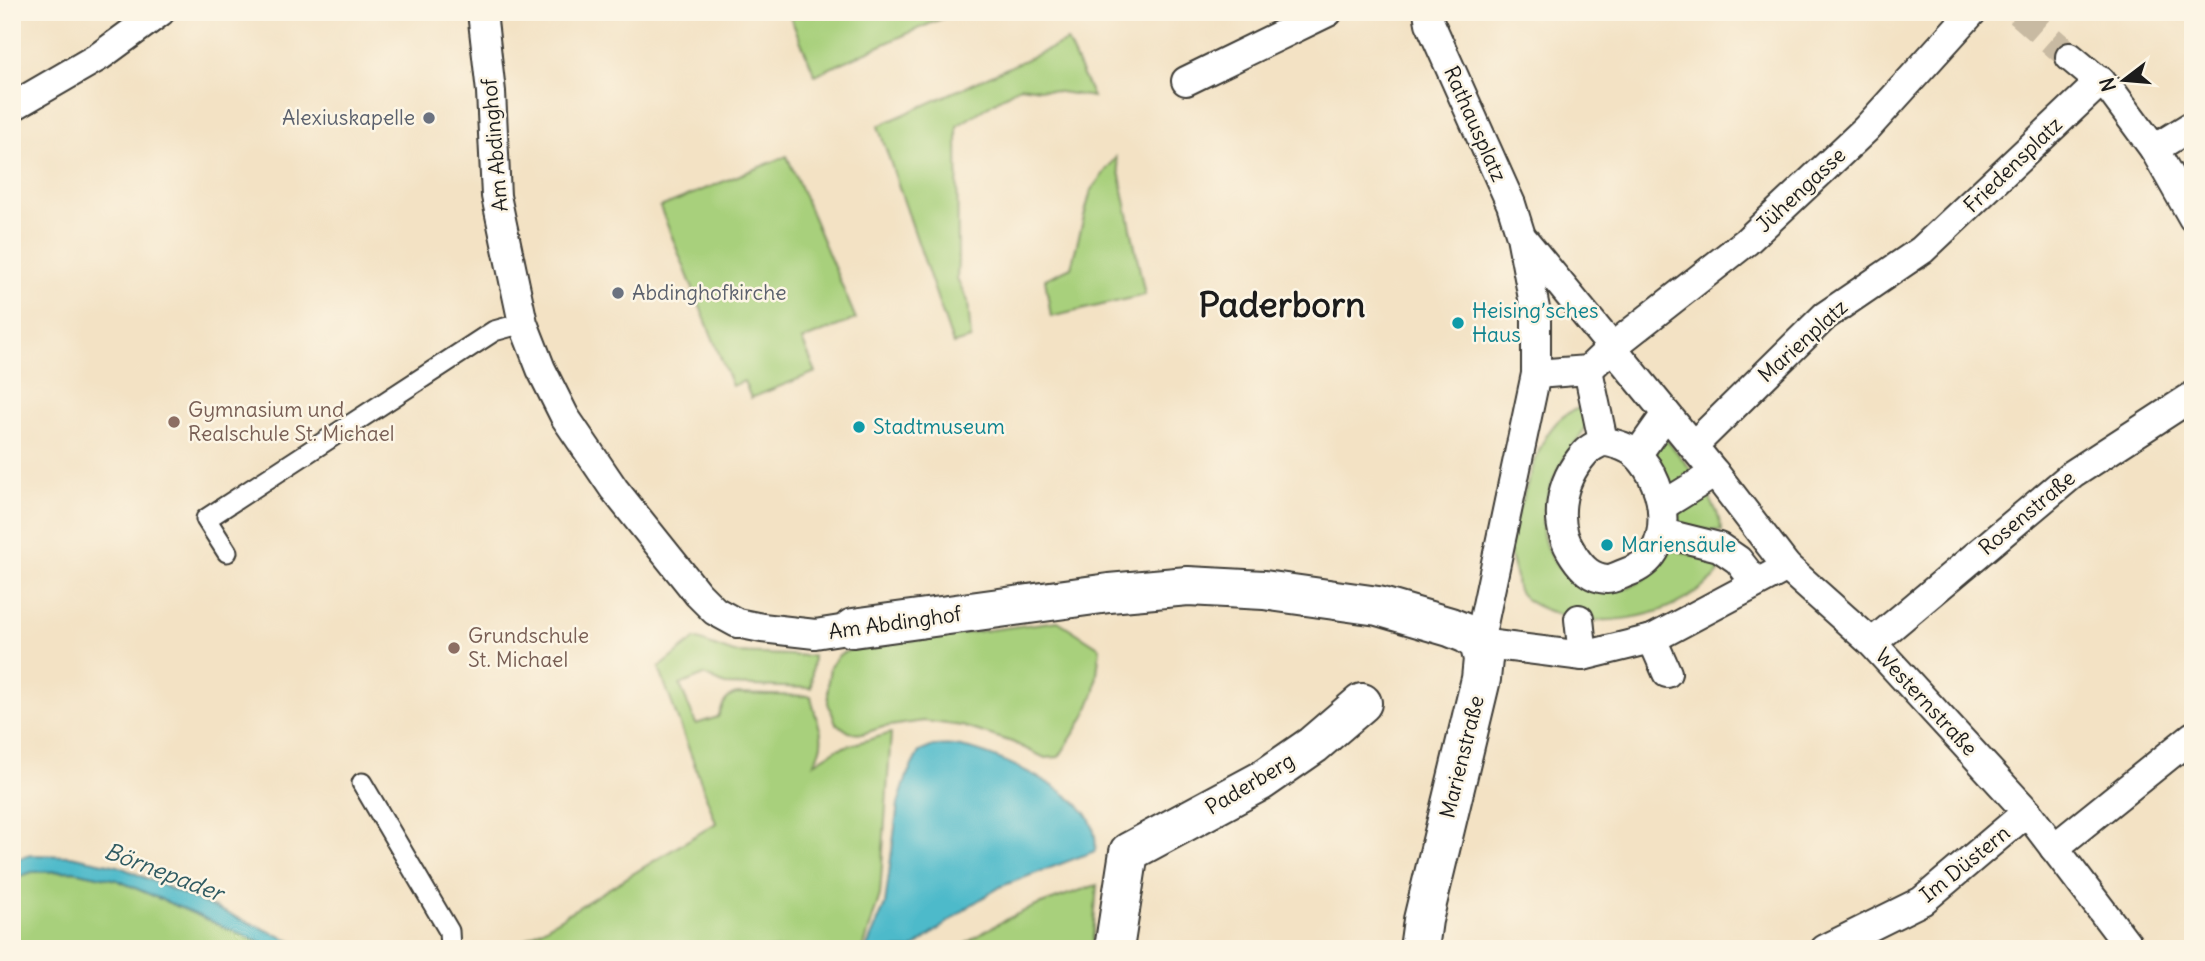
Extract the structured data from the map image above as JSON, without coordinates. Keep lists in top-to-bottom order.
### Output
{
  "streets": {
    "street": [
      "Rathausplatz",
      "Am Abdinghof",
      "Friedensplatz",
      "Jühengasse",
      "Marienplatz",
      "Rosenstraße",
      "Westernstraße",
      "Marienstraße",
      "Paderberg",
      "Im Düstern"
    ]
  },
  "crossings": [
    ["Am Abdinghof", "Marienstraße"],
    ["Friedensplatz", "Marienplatz"],
    ["Rosenstraße", "Westernstraße"],
    ["Westernstraße", "Im Düstern"]
  ],
  "districts": ["Paderborn"],
  "water": ["Börnepader"],
  "places": [
    "Alexiuskapelle",
    "Abdinghofkirche",
    "Heising’sches Haus",
    "Gymnasium und Realschule St. Michael",
    "Stadtmuseum",
    "Mariensäule",
    "Grundschule St. Michael"
  ],
  "north": "left"
}
